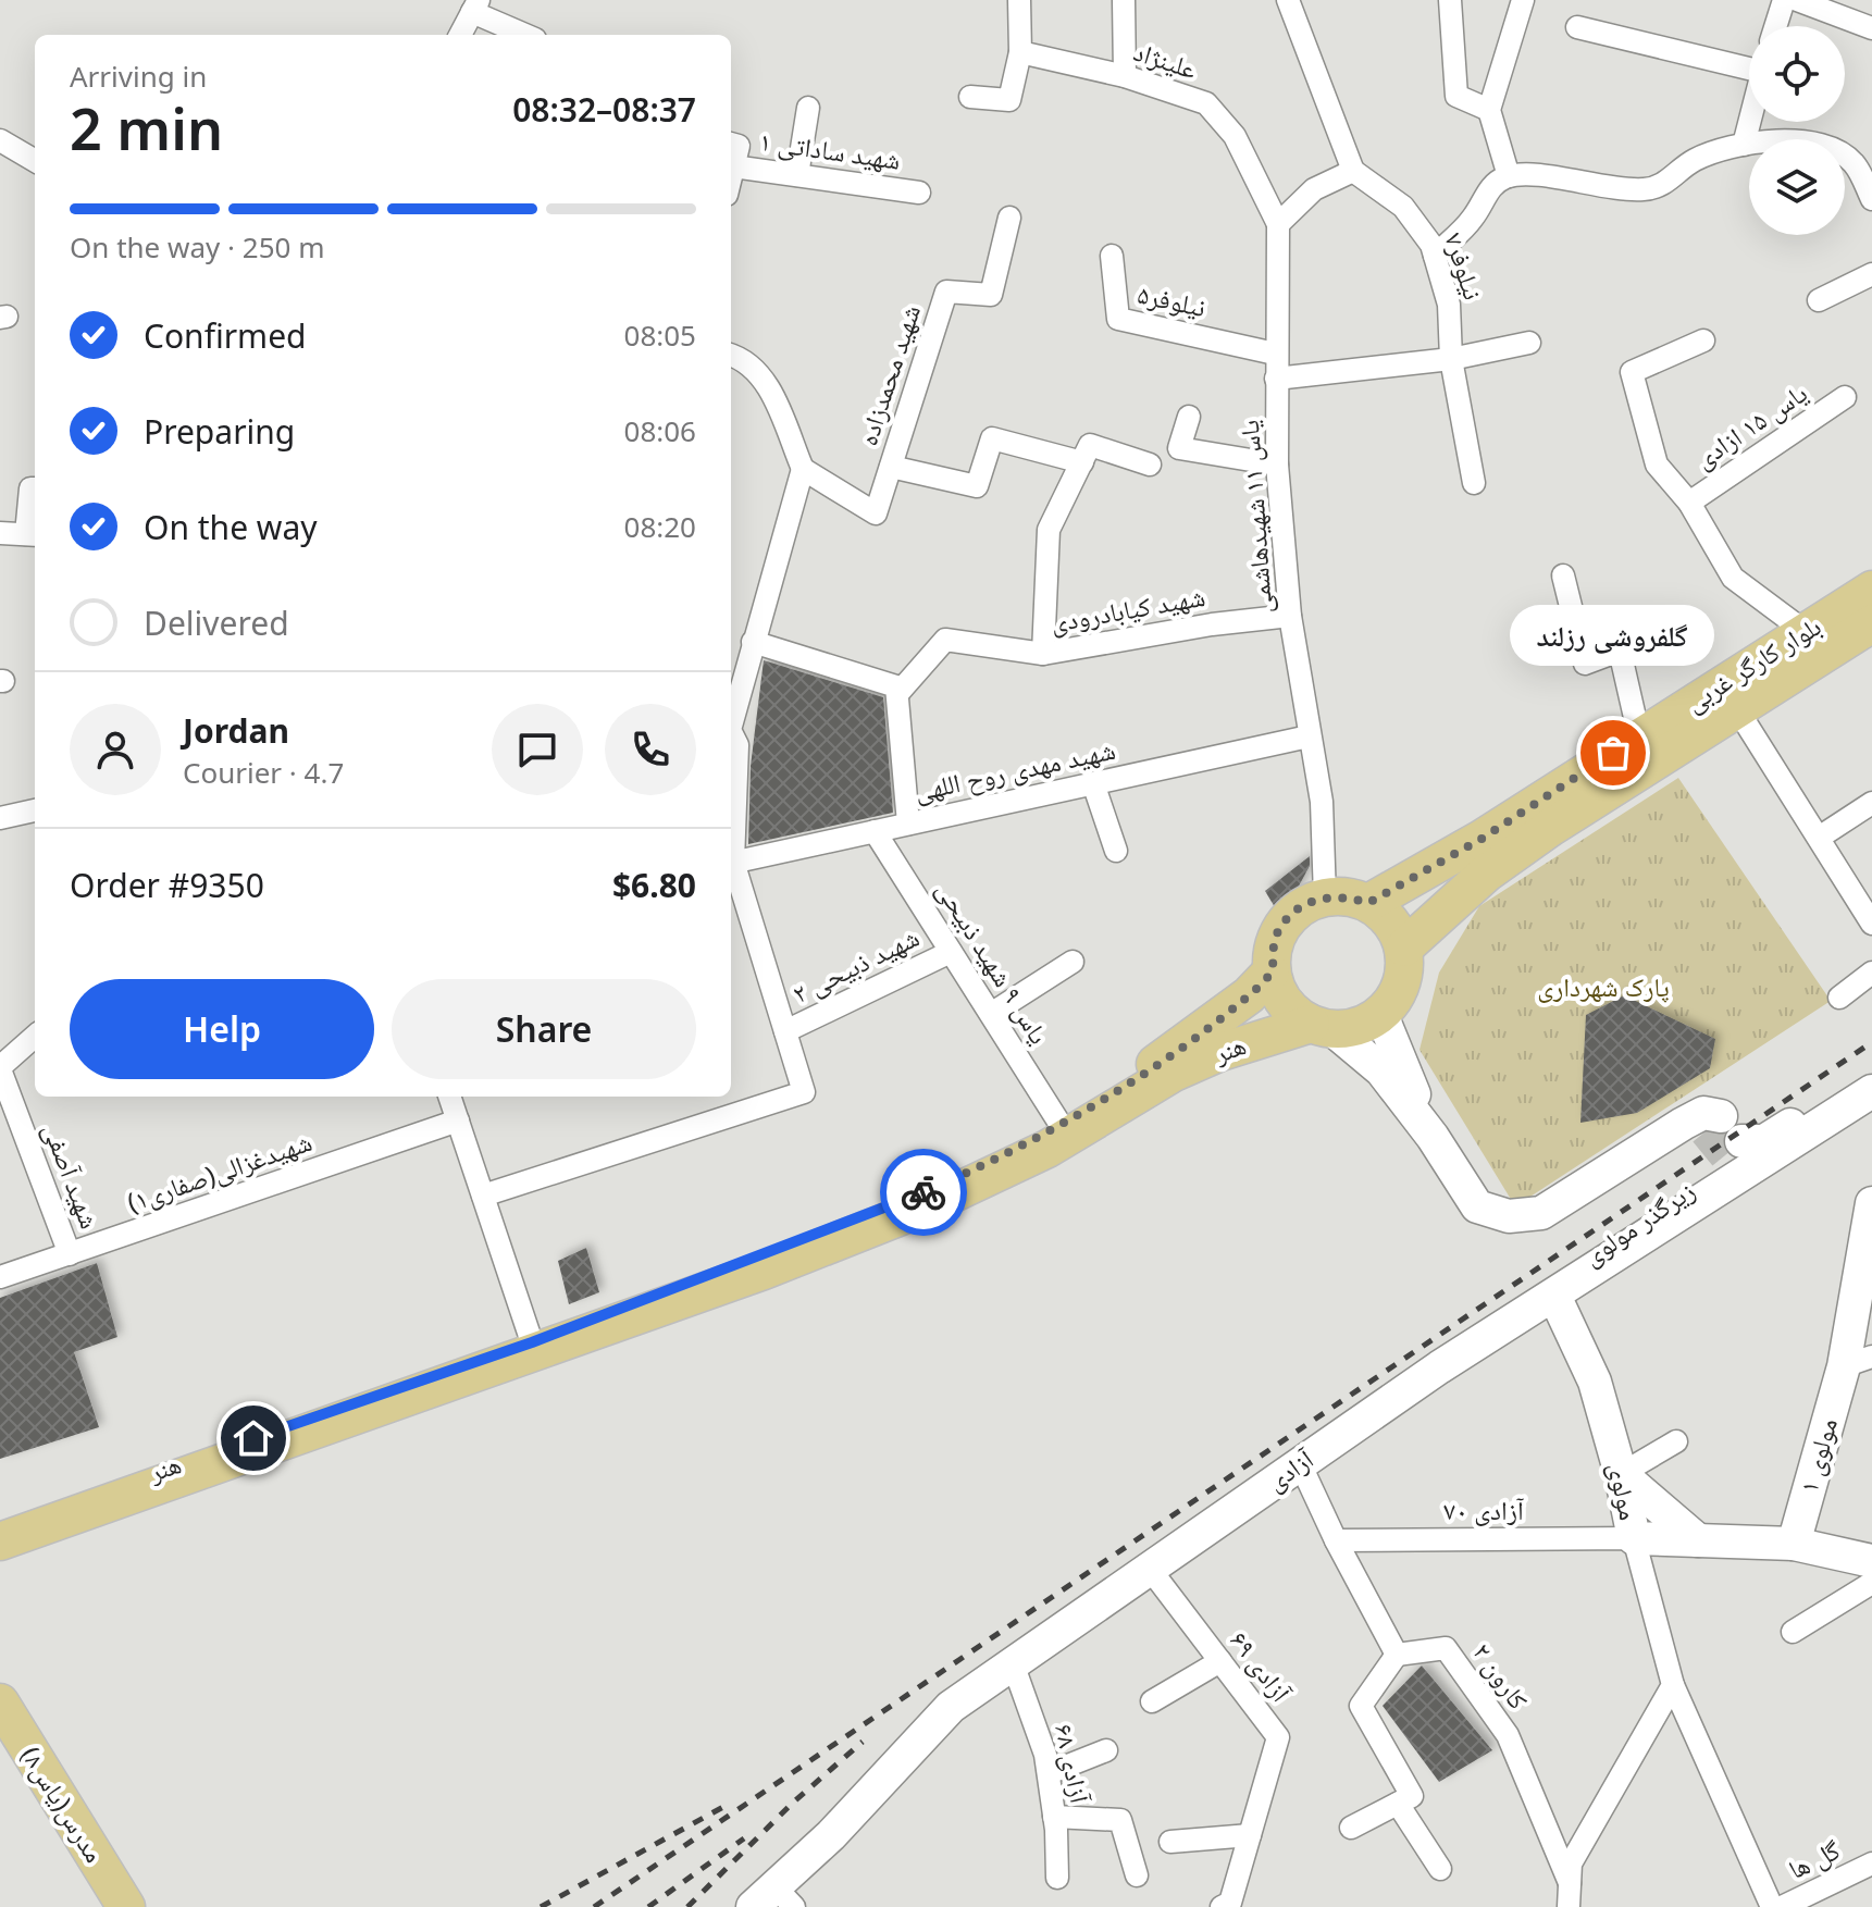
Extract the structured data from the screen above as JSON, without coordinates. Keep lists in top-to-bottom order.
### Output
{
  "streets": {
    "main road": ["بلوار کارگر غربی", "هنر", "مدرس(یاس۸)"],
    "street": [
      "علینژاد",
      "شهید ساداتی ۱",
      "نیلوفر۷",
      "نیلوفر۵",
      "شهید محمدزاده",
      "یاس ۱۵ ازادی",
      "یاس ۱۱ شهیدهاشمی",
      "شهید کیابادرودی",
      "شهید مهدی روح اللهی",
      "یاس ۹ شهید ذبیحی",
      "شهید ذبیحی ۲",
      "شهیدغزالی(صفاری۱)",
      "شهید آصفی",
      "زیرگذر مولوی",
      "مولوی ۱",
      "آزادی",
      "مولوی",
      "آزادی ۷۰",
      "آزادی ۶۹",
      "کارون ۲",
      "آزادی ۶۸",
      "گل ها"
    ]
  },
  "crossings": [
    ["علینژاد", "یاس ۱۱ شهیدهاشمی"],
    ["نیلوفر۵", "یاس ۱۱ شهیدهاشمی"],
    ["یاس ۱۱ شهیدهاشمی", "شهید کیابادرودی"],
    ["یاس ۱۱ شهیدهاشمی", "بلوار کارگر غربی"],
    ["یاس ۱۱ شهیدهاشمی", "شهید مهدی روح اللهی"],
    ["یاس ۱۱ شهیدهاشمی", "هنر"],
    ["بلوار کارگر غربی", "هنر"],
    ["شهید مهدی روح اللهی", "یاس ۹ شهید ذبیحی"],
    ["یاس ۹ شهید ذبیحی", "شهید ذبیحی ۲"],
    ["یاس ۹ شهید ذبیحی", "هنر"],
    ["شهیدغزالی(صفاری۱)", "شهید آصفی"],
    ["زیرگذر مولوی", "آزادی"],
    ["زیرگذر مولوی", "مولوی"],
    ["مولوی ۱", "مولوی"],
    ["آزادی", "مولوی"],
    ["آزادی", "آزادی ۶۹"],
    ["آزادی", "آزادی ۶۸"],
    ["مولوی", "آزادی ۷۰"]
  ],
  "parks": ["پارک شهرداری"],
  "places": ["گلفروشی رزلند"],
  "page": {
    "heading": ["2 min", "Arriving in", "08:32–08:37"],
    "panel": [
      "Jordan",
      "Courier · 4.7",
      "Order #9350",
      "$6.80"
    ],
    "bar": "On the way · 250 m",
    "list": [
      ["Confirmed", "08:05"],
      ["Preparing", "08:06"],
      ["On the way", "08:20"],
      "Delivered"
    ],
    "bubble": "گلفروشی رزلند",
    "buttons": ["Help", "Share"]
  }
}
